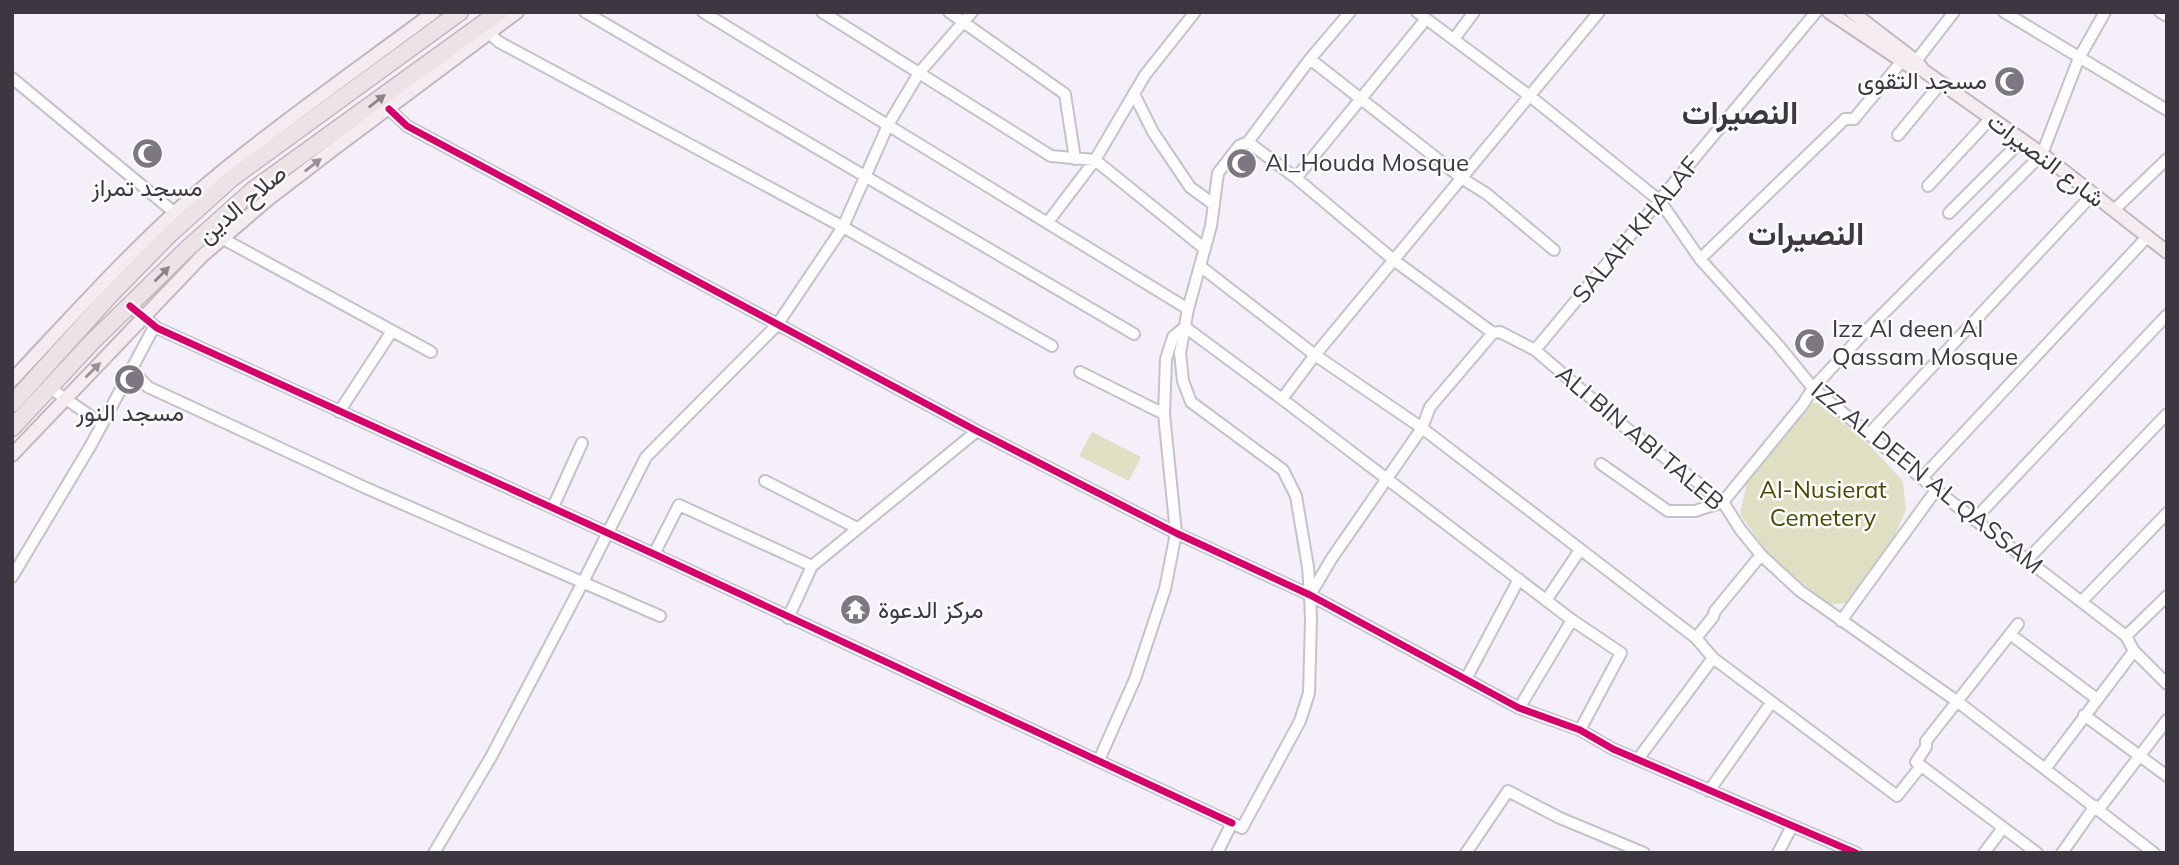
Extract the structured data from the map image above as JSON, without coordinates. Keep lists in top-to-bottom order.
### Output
{
  "streets": {
    "highway": ["صلاح الدين"],
    "main road": ["شارع النصيرات"],
    "street": ["SALAH KHALAF", "ALI BIN ABI TALEB", "IZZ AL DEEN AL QASSAM"]
  },
  "crossings": [
    ["SALAH KHALAF", "ALI BIN ABI TALEB"],
    ["SALAH KHALAF", "IZZ AL DEEN AL QASSAM"]
  ],
  "districts": ["النصيرات", "النصيرات"],
  "parks": ["Al-Nusierat Cemetery"],
  "places": {
    "mosque": [
      "مسجد التقوى",
      "مسجد تمراز",
      "Al_Houda Mosque",
      "Izz Al deen Al Qassam Mosque",
      "مسجد النور"
    ],
    "temple": ["مركز الدعوة"]
  }
}
